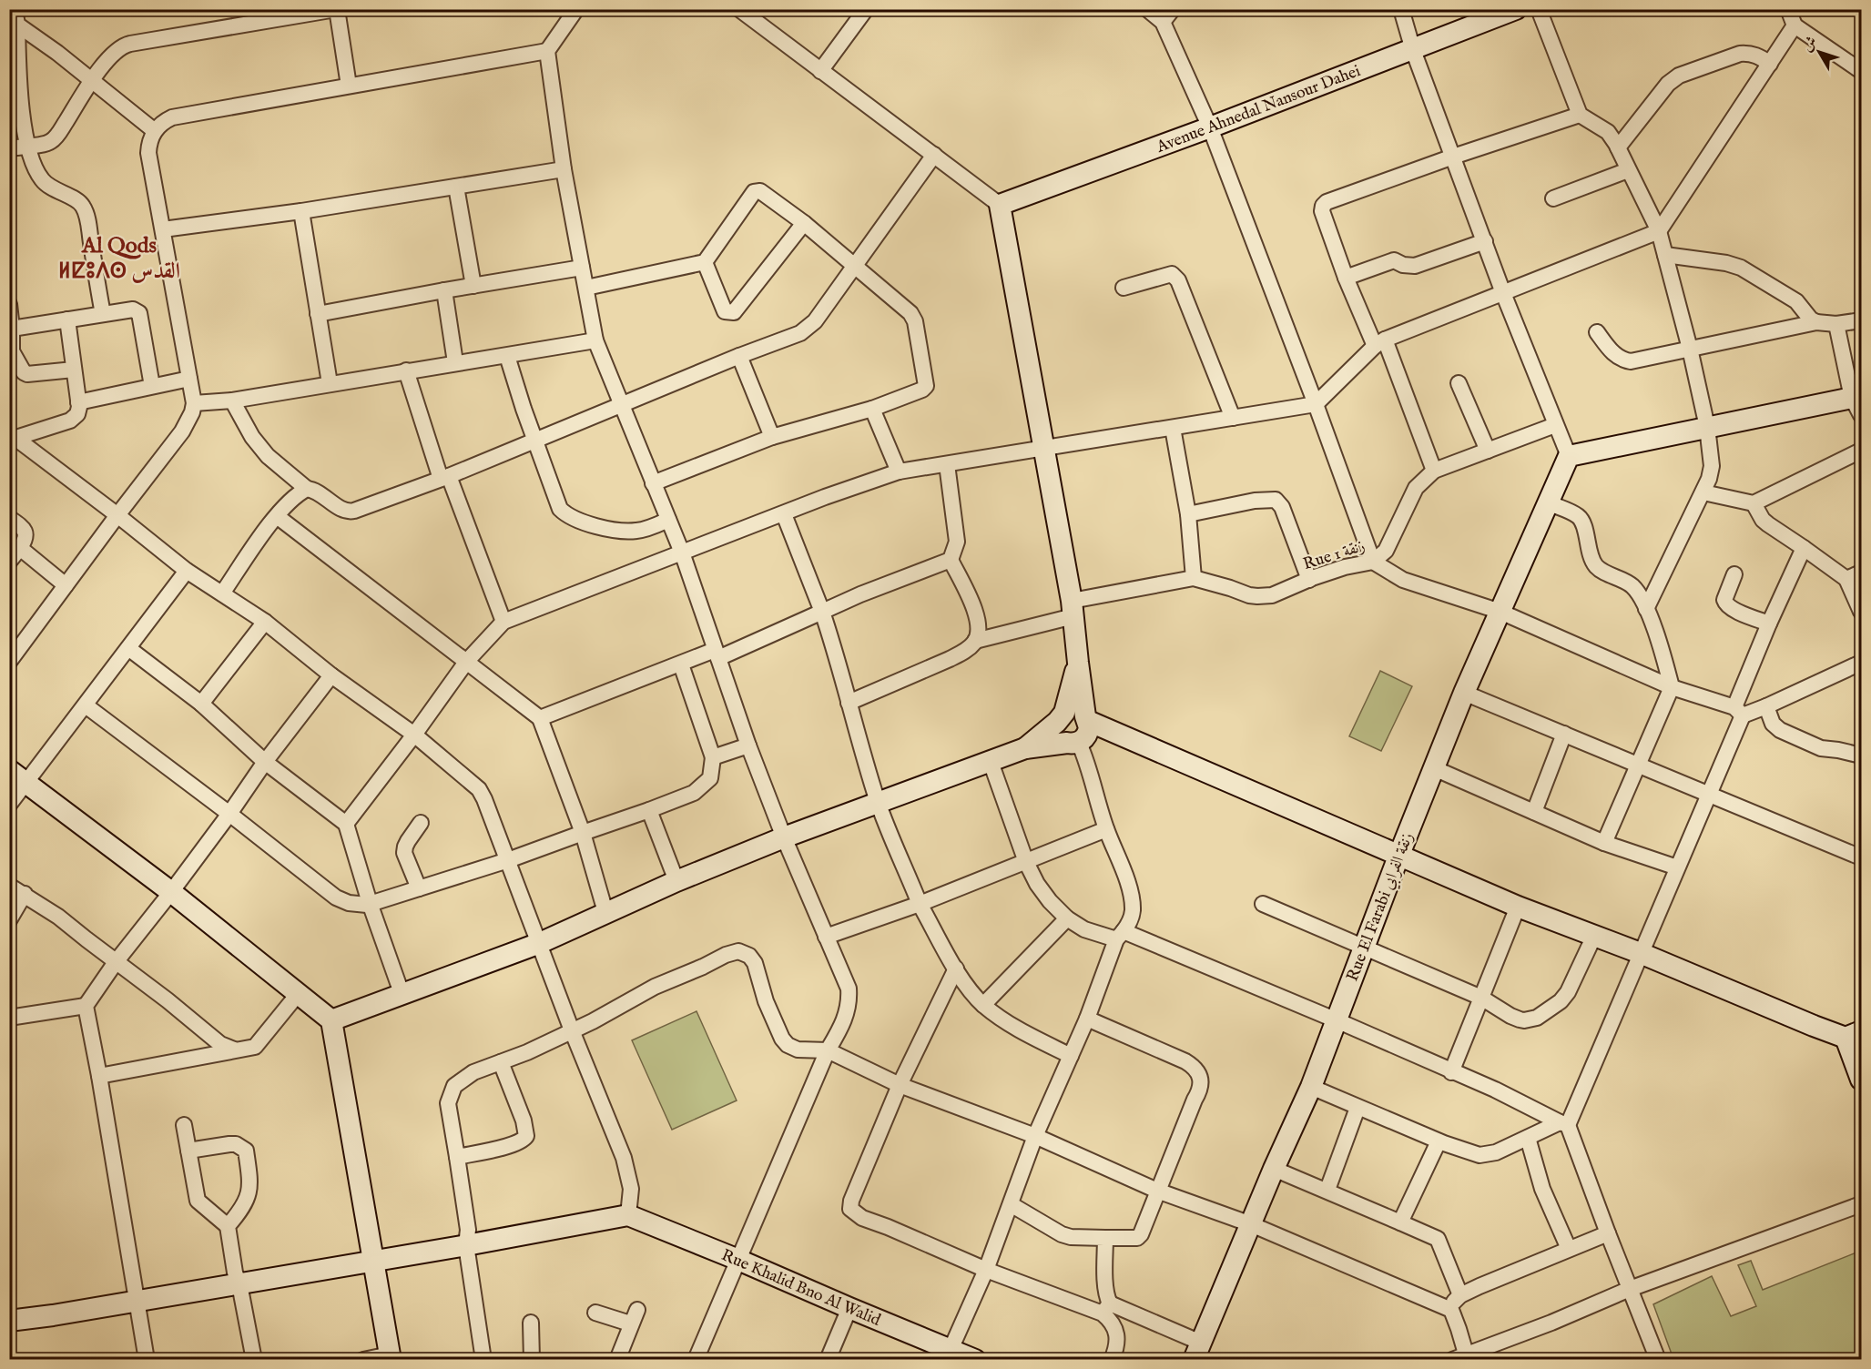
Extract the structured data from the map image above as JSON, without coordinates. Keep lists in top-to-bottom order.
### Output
{
  "streets": {
    "street": [
      "Avenue Ahnedal Nansour Dahei",
      "Rue 1 زنقة",
      "Rue El Farabi زنقة الفرابي",
      "Rue Khalid Bno Al Walid"
    ]
  },
  "districts": ["Al Qods ⵍⵇⵓⴷⵙ القدس"],
  "north": "top left"
}
